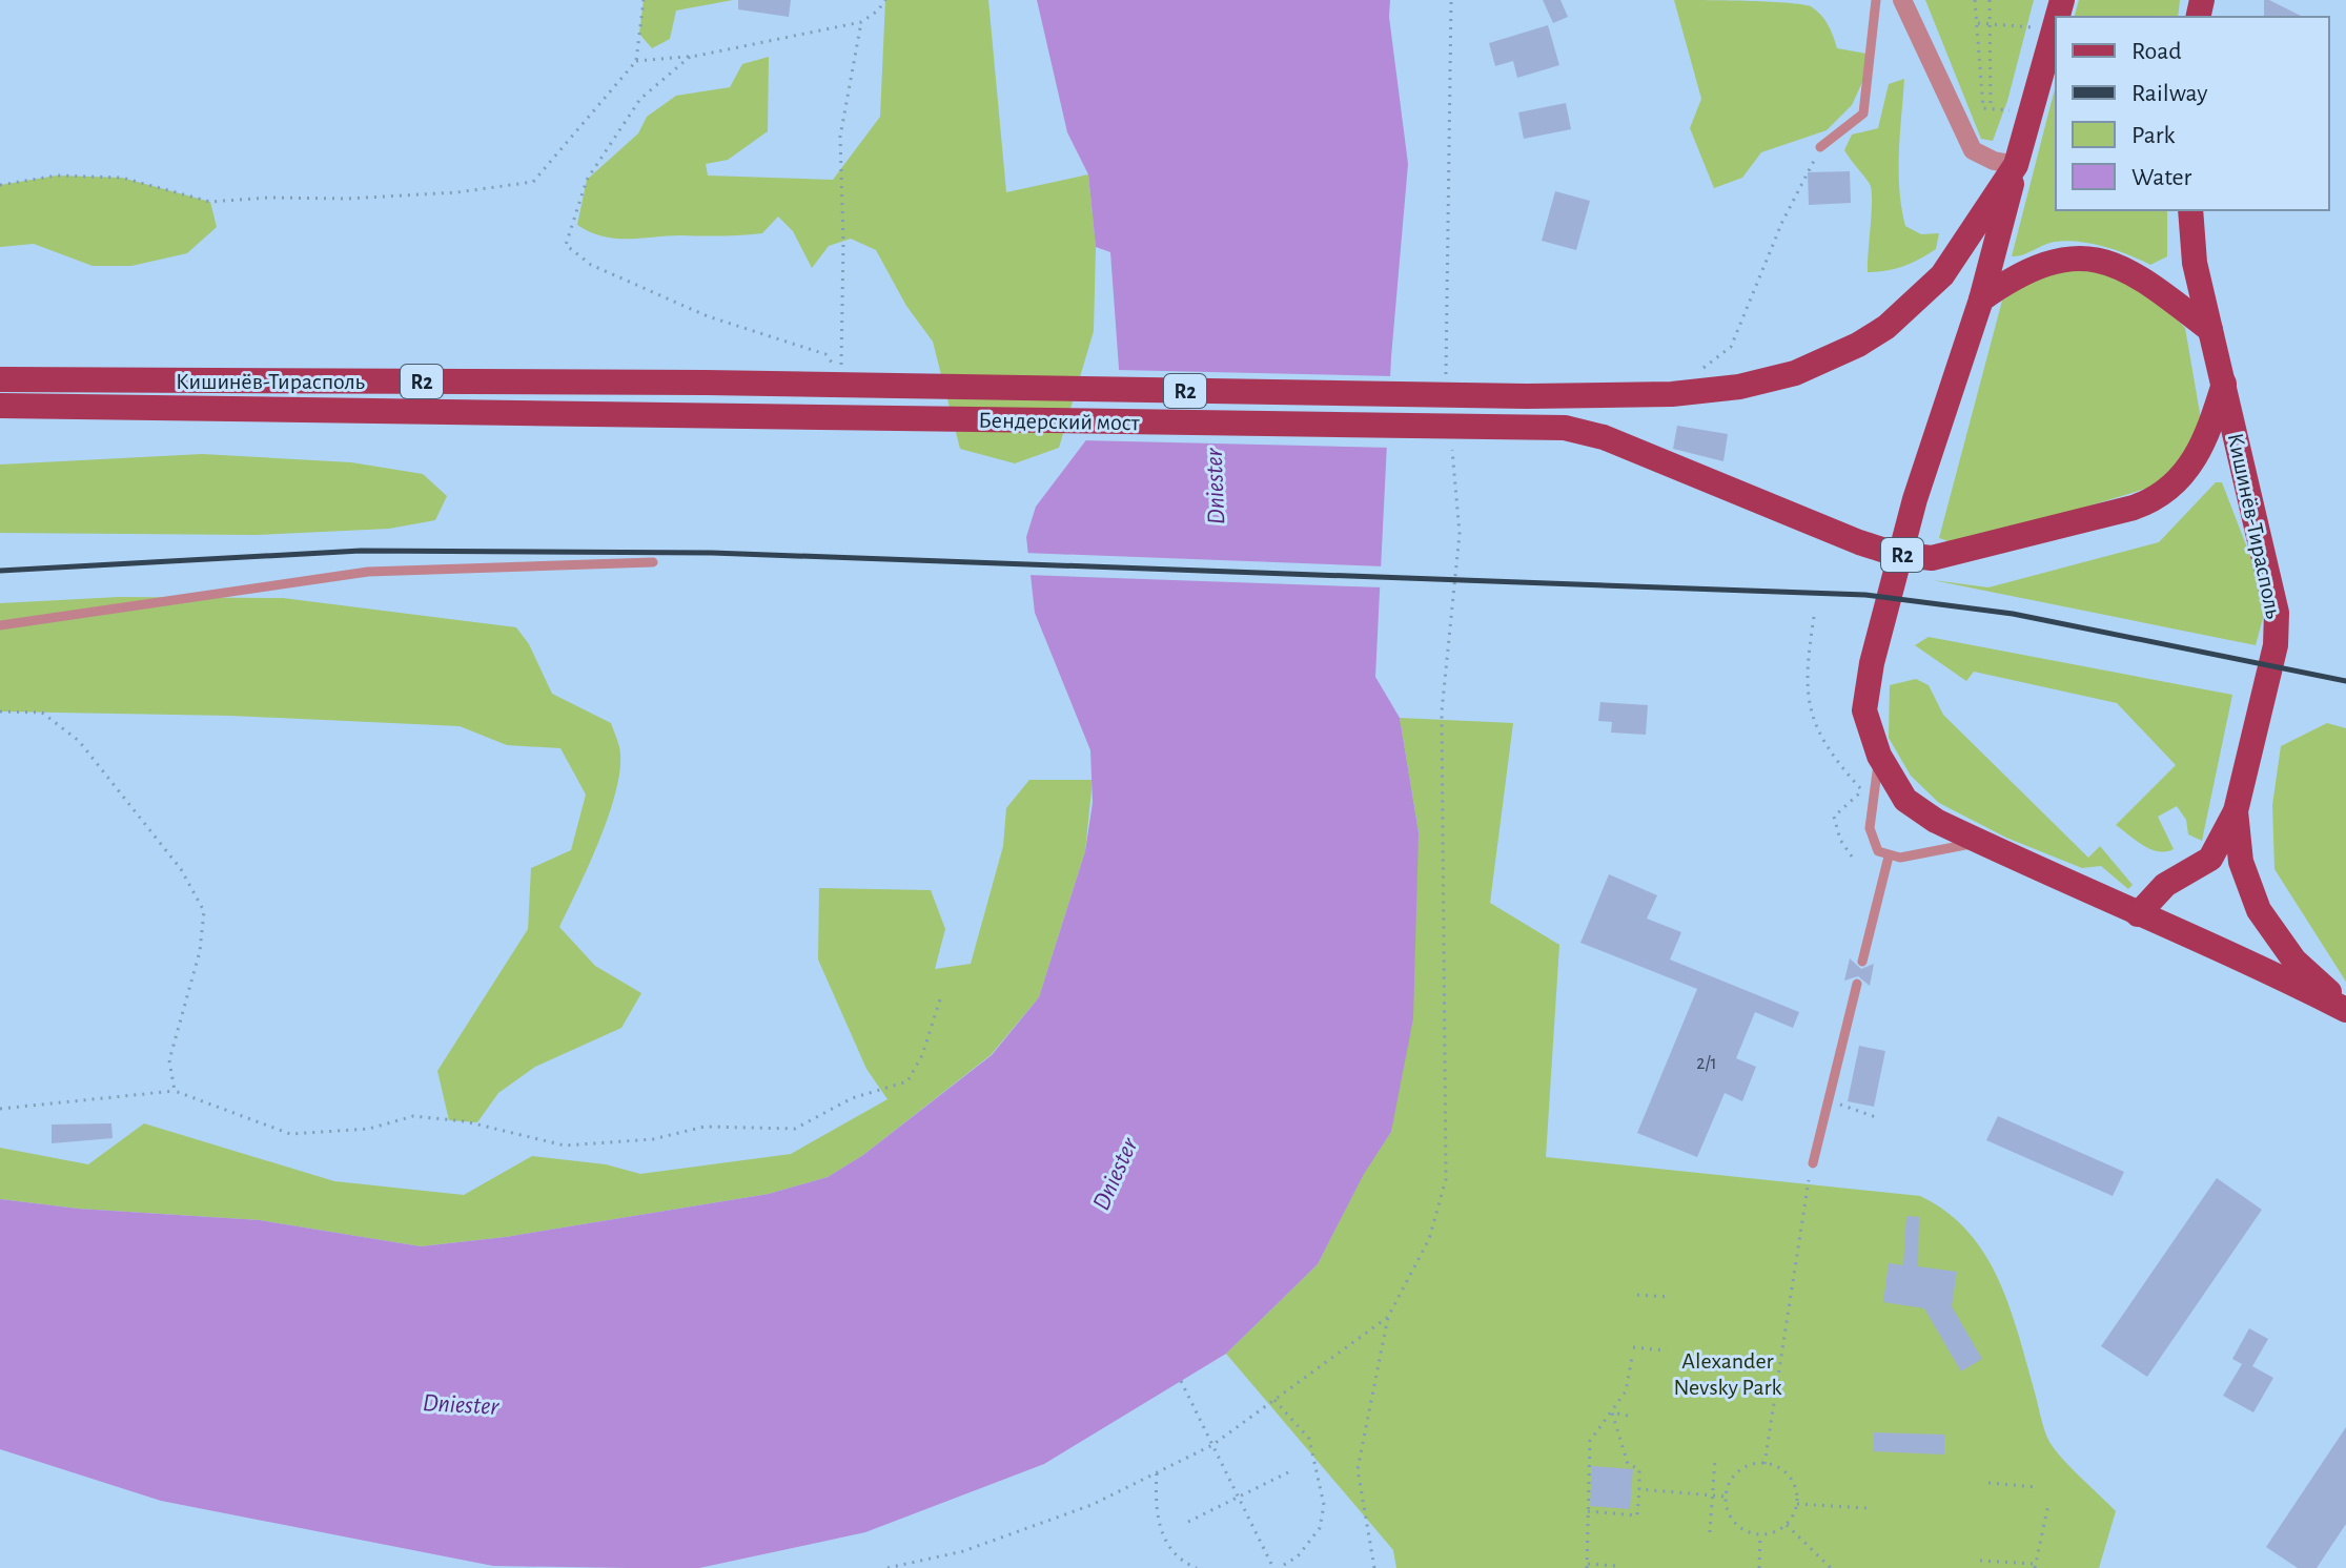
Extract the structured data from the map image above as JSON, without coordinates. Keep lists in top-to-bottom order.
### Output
{
  "streets": {
    "main road": ["Кишинёв-Тирасполь", "R2", "Бендерский мост"]
  },
  "crossings": [
    ["Кишинёв-Тирасполь", "R2"],
    ["Кишинёв-Тирасполь", "Бендерский мост"],
    ["R2", "Бендерский мост"]
  ],
  "water": ["Dniester"],
  "parks": ["Alexander Nevsky Park"],
  "house_numbers": ["2/1"],
  "legend": [
    "Road",
    "Railway",
    "Park",
    "Water"
  ]
}
